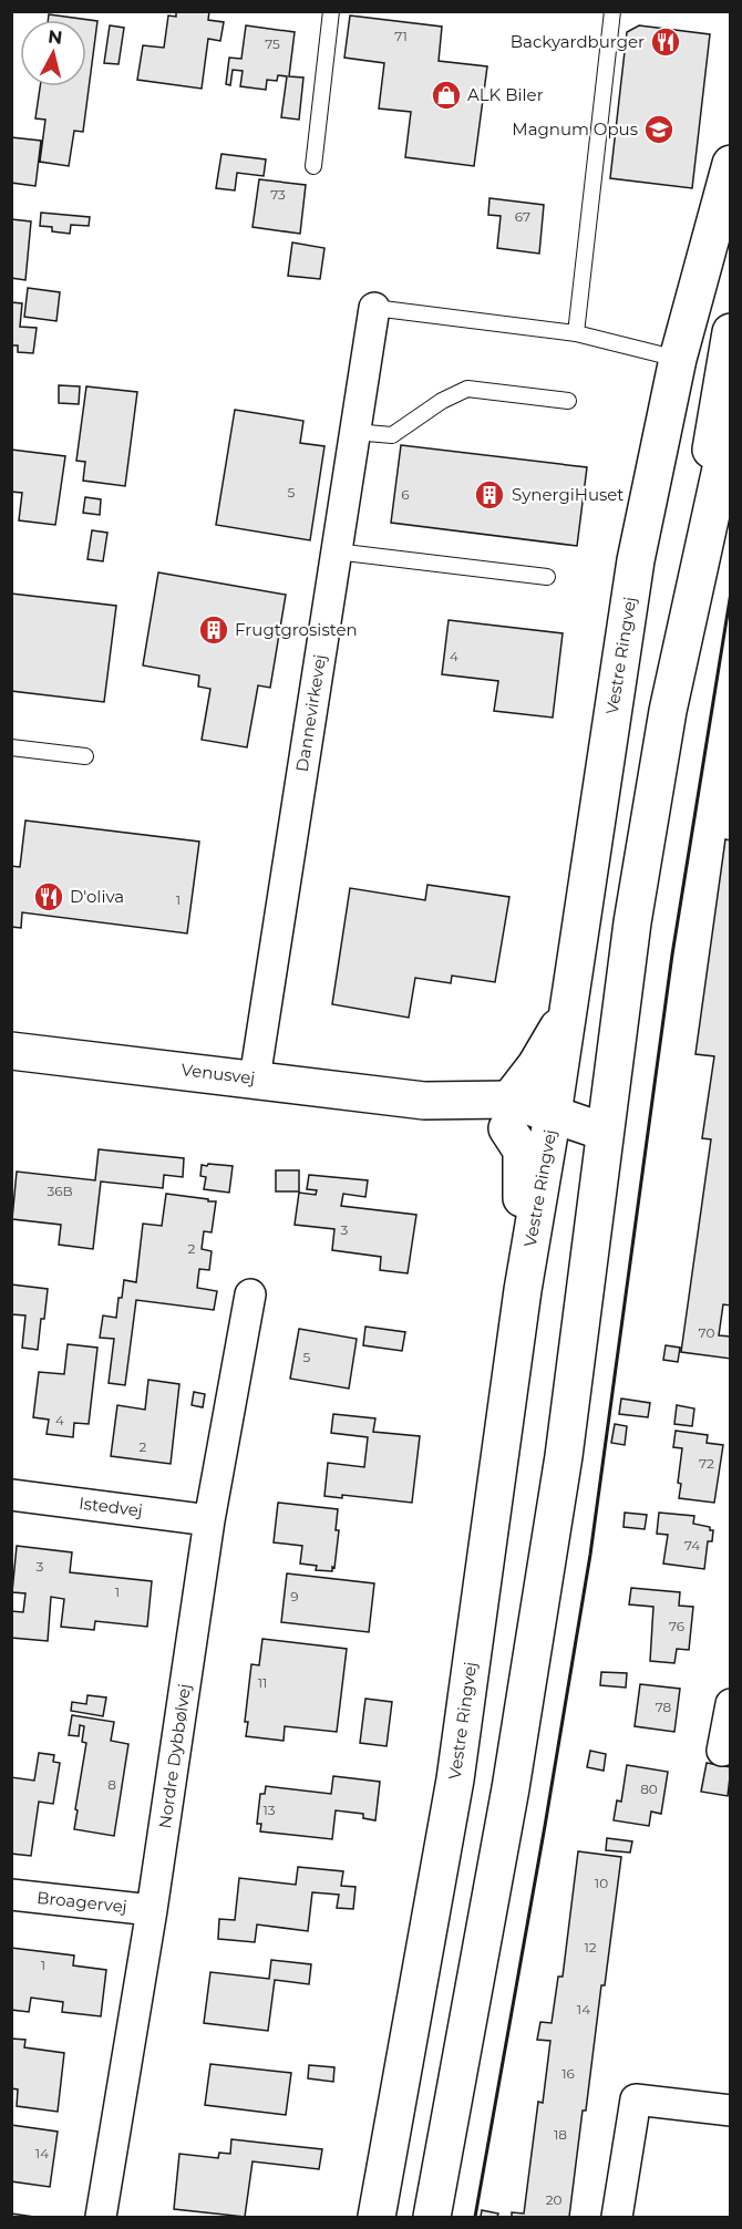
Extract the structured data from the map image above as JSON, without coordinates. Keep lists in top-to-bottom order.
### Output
{
  "streets": {
    "main road": ["Vestre Ringvej", "Venusvej"],
    "street": [
      "Dannevirkevej",
      "Istedvej",
      "Nordre Dybbølvej",
      "Broagervej"
    ]
  },
  "crossings": [
    ["Vestre Ringvej", "Venusvej"],
    ["Dannevirkevej", "Venusvej"],
    ["Istedvej", "Nordre Dybbølvej"],
    ["Nordre Dybbølvej", "Broagervej"]
  ],
  "places": {
    "restaurant": ["Backyardburger", "D'oliva"],
    "shop": ["ALK Biler"],
    "school or university": ["Magnum Opus"],
    "building": ["SynergiHuset", "Frugtgrosisten"]
  },
  "house_numbers": [
    "71",
    "75",
    "73",
    "67",
    "5",
    "6",
    "4",
    "1",
    "36B",
    "3",
    "2",
    "70",
    "5",
    "4",
    "2",
    "72",
    "74",
    "3",
    "1",
    "9",
    "76",
    "11",
    "78",
    "8",
    "80",
    "13",
    "10",
    "12",
    "1",
    "14",
    "16",
    "18",
    "14",
    "20"
  ],
  "north": "top"
}
